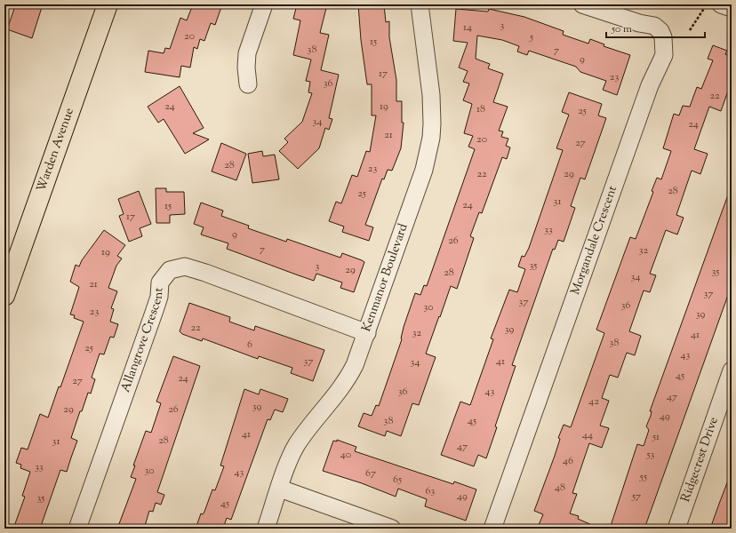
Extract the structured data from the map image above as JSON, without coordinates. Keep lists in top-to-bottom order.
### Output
{
  "streets": {
    "main road": ["Warden Avenue"],
    "street": [
      "Morgandale Crescent",
      "Kenmanor Boulevard",
      "Allangrove Crescent",
      "Ridgecrest Drive"
    ]
  },
  "crossings": [
    ["Kenmanor Boulevard", "Allangrove Crescent"]
  ],
  "house_numbers": [
    "3",
    "14",
    "20",
    "5",
    "15",
    "38",
    "7",
    "9",
    "17",
    "23",
    "36",
    "22",
    "24",
    "19",
    "18",
    "25",
    "34",
    "24",
    "21",
    "20",
    "27",
    "28",
    "23",
    "22",
    "29",
    "28",
    "25",
    "31",
    "24",
    "15",
    "17",
    "33",
    "9",
    "26",
    "7",
    "32",
    "19",
    "35",
    "3",
    "29",
    "35",
    "28",
    "34",
    "21",
    "37",
    "37",
    "36",
    "30",
    "23",
    "39",
    "22",
    "39",
    "32",
    "41",
    "38",
    "6",
    "25",
    "43",
    "37",
    "41",
    "34",
    "45",
    "24",
    "27",
    "36",
    "43",
    "47",
    "42",
    "39",
    "29",
    "26",
    "49",
    "38",
    "45",
    "41",
    "44",
    "51",
    "28",
    "31",
    "47",
    "40",
    "53",
    "46",
    "33",
    "30",
    "43",
    "67",
    "55",
    "65",
    "48",
    "63",
    "49",
    "57",
    "35",
    "45"
  ],
  "scale_bar": "50 m"
}
